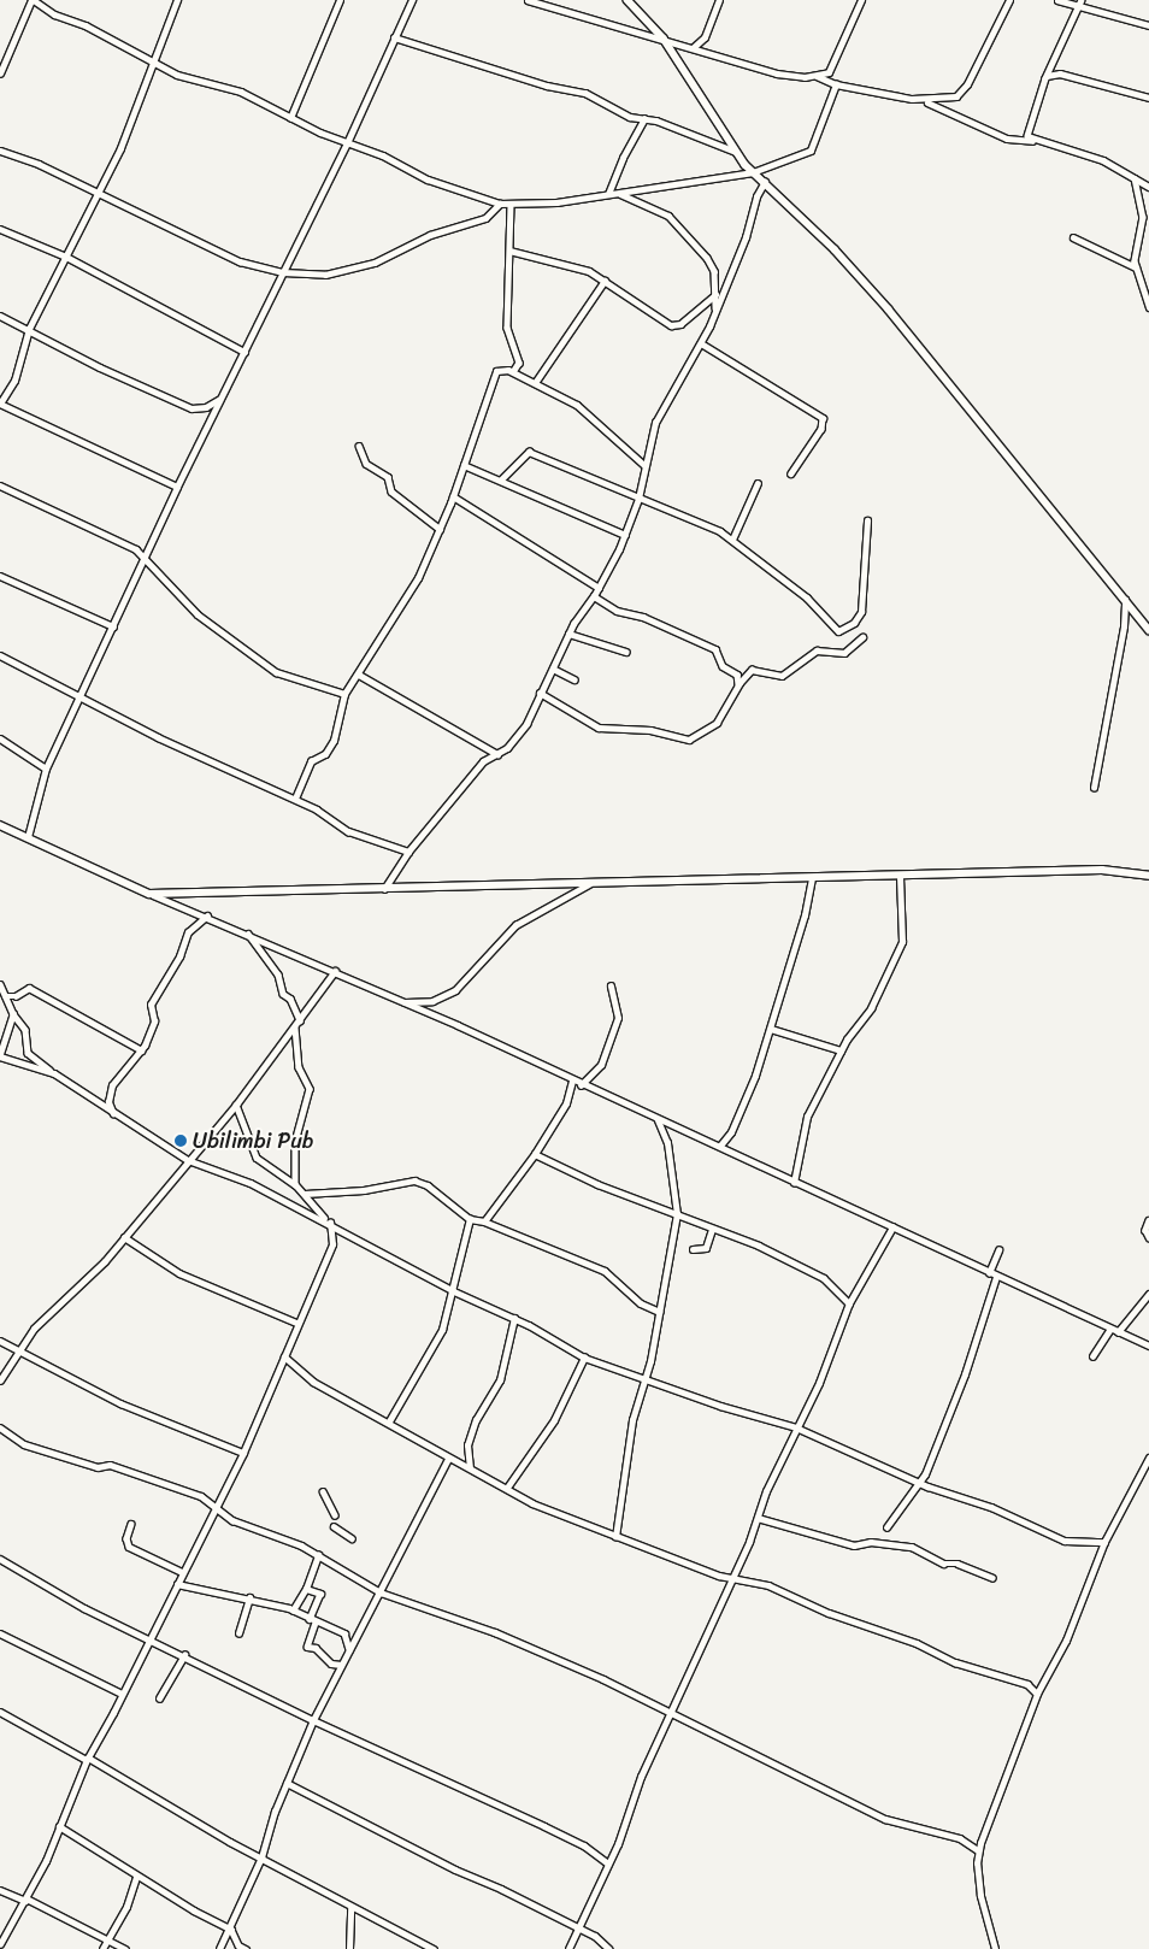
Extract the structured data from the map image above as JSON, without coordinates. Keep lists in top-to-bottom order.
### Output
{
  "places": ["Ubilimbi Pub"]
}
